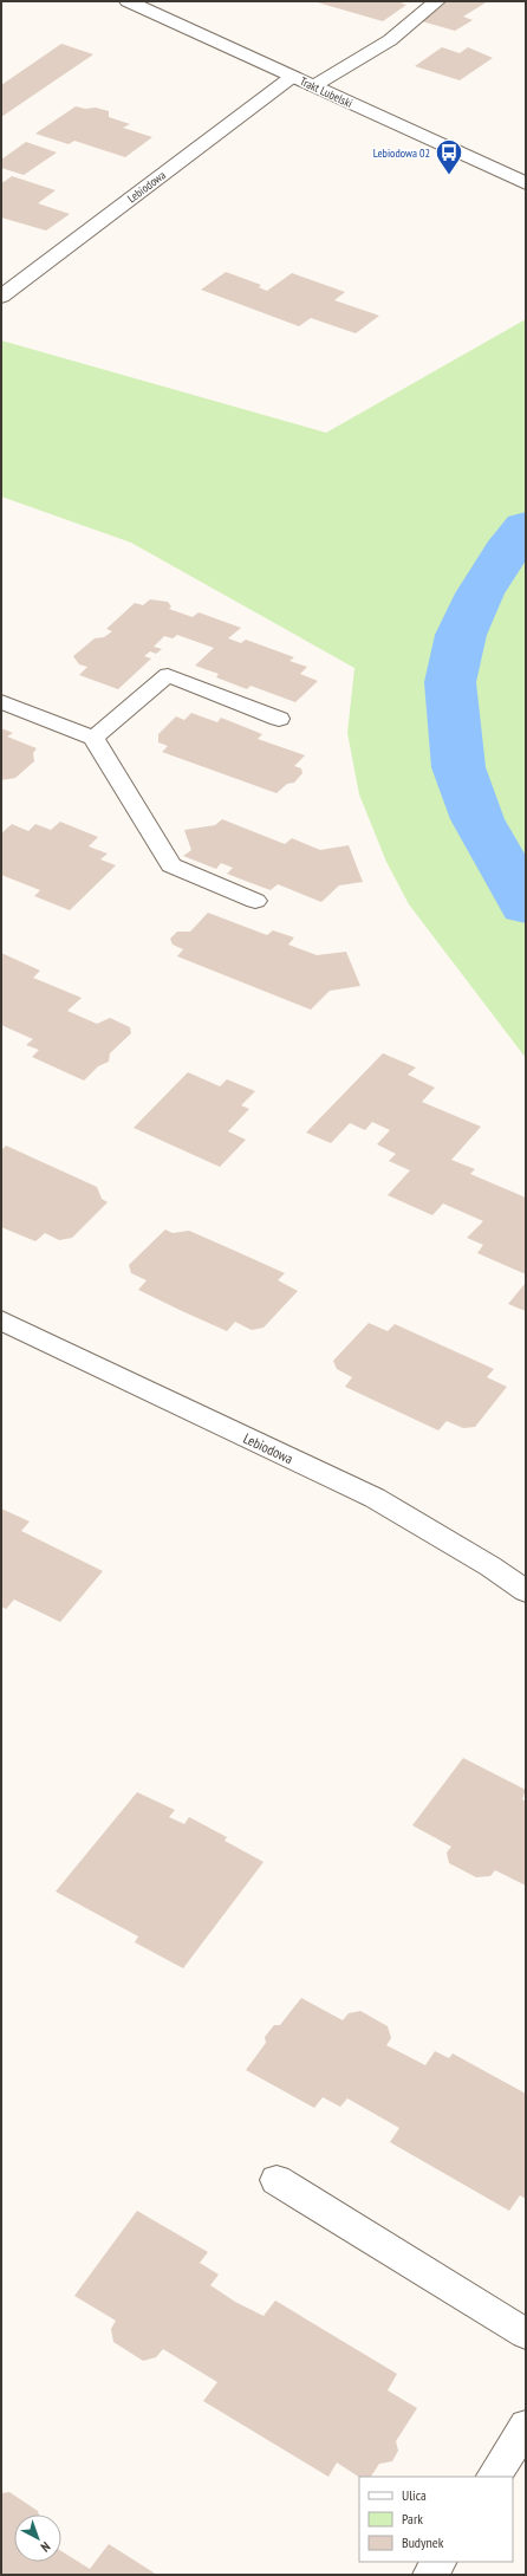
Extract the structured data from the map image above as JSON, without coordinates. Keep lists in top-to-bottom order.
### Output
{
  "streets": {
    "street": ["Trakt Lubelski", "Lebiodowa"]
  },
  "crossings": [
    ["Trakt Lubelski", "Lebiodowa"]
  ],
  "places": {
    "bus stop": ["Lebiodowa 02"]
  },
  "legend": ["Ulica", "Park", "Budynek"],
  "north": "bottom right"
}
